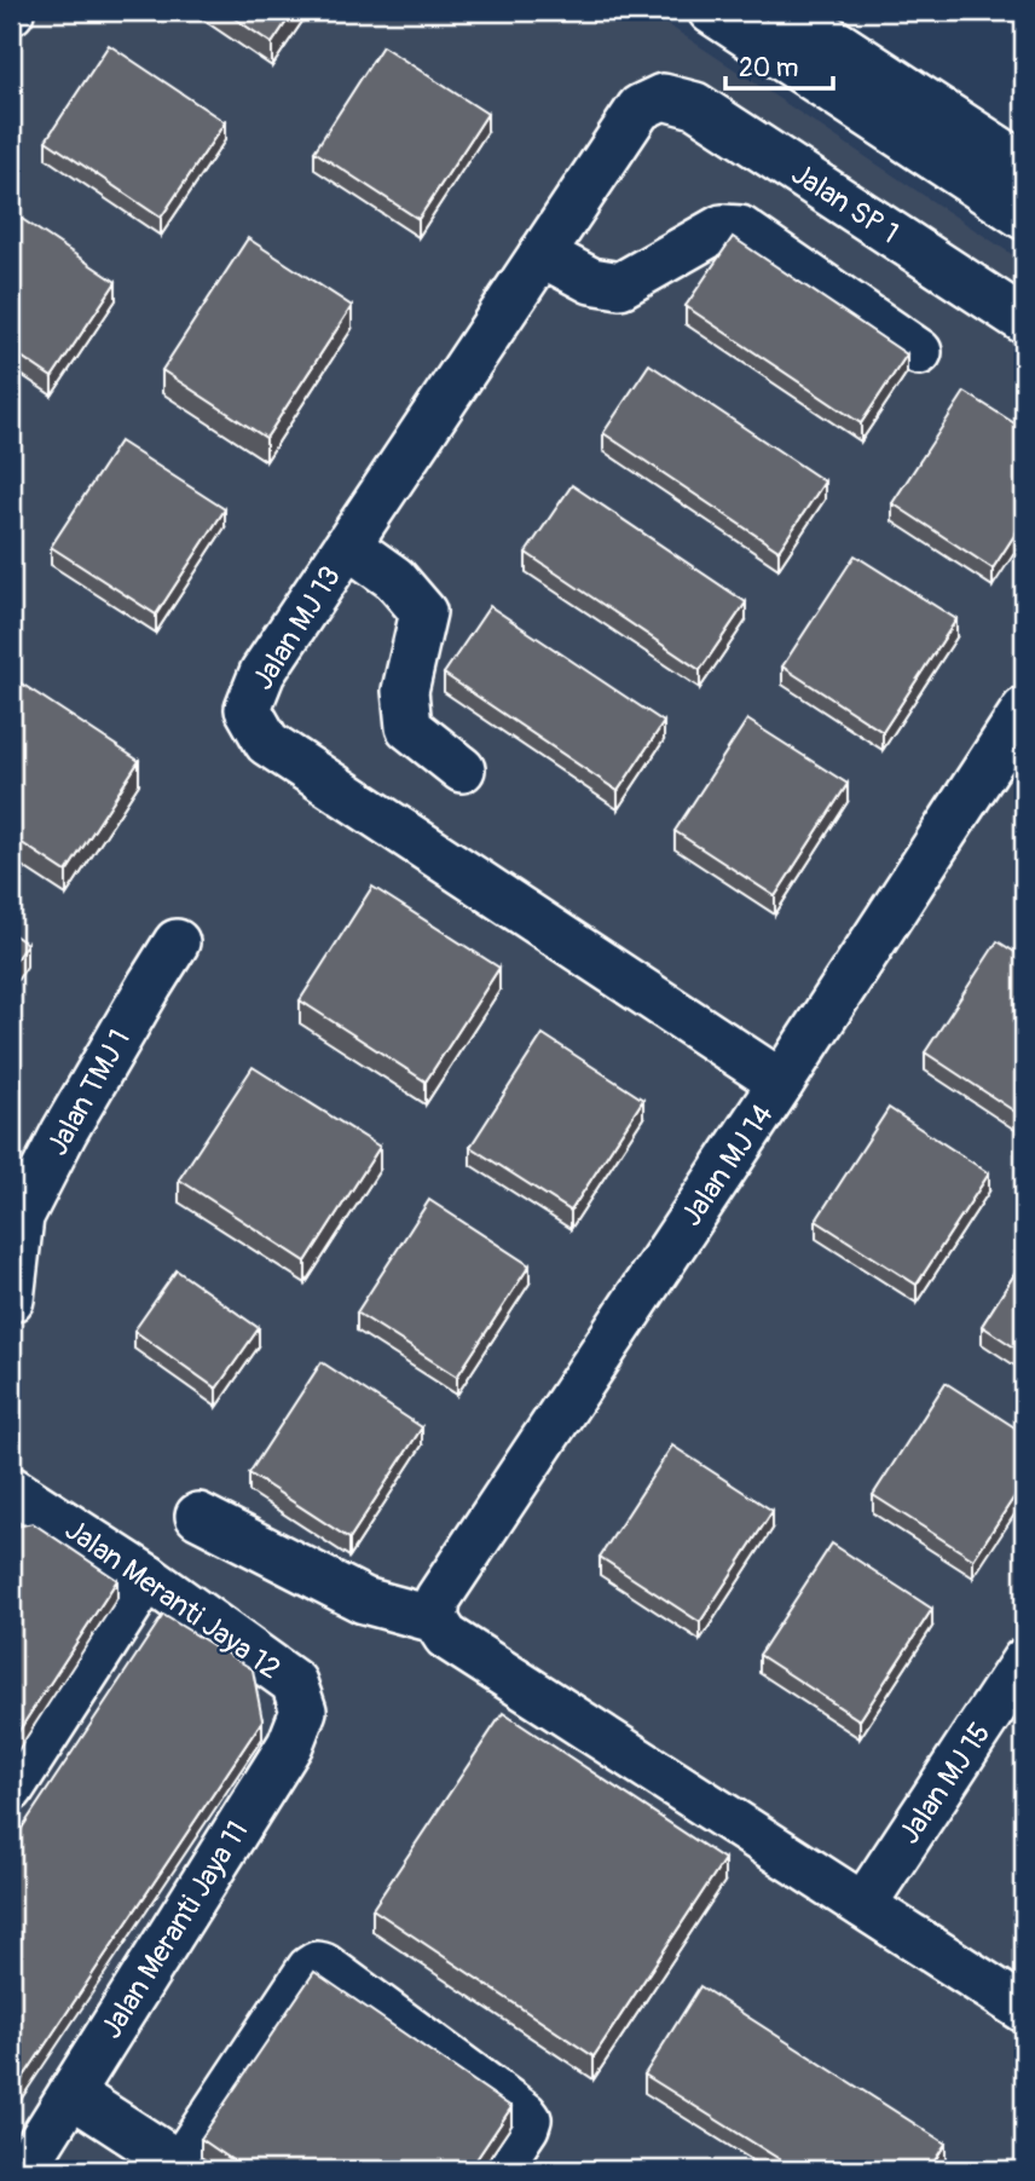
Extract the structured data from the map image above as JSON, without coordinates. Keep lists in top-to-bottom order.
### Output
{
  "streets": {
    "street": [
      "Jalan SP 1",
      "Jalan MJ 13",
      "Jalan TMJ 1",
      "Jalan MJ 14",
      "Jalan Meranti Jaya 12",
      "Jalan MJ 15",
      "Jalan Meranti Jaya 11"
    ]
  },
  "crossings": [
    ["Jalan SP 1", "Jalan MJ 13"],
    ["Jalan MJ 13", "Jalan MJ 14"],
    ["Jalan Meranti Jaya 12", "Jalan Meranti Jaya 11"]
  ],
  "scale_bar": "20 m"
}
